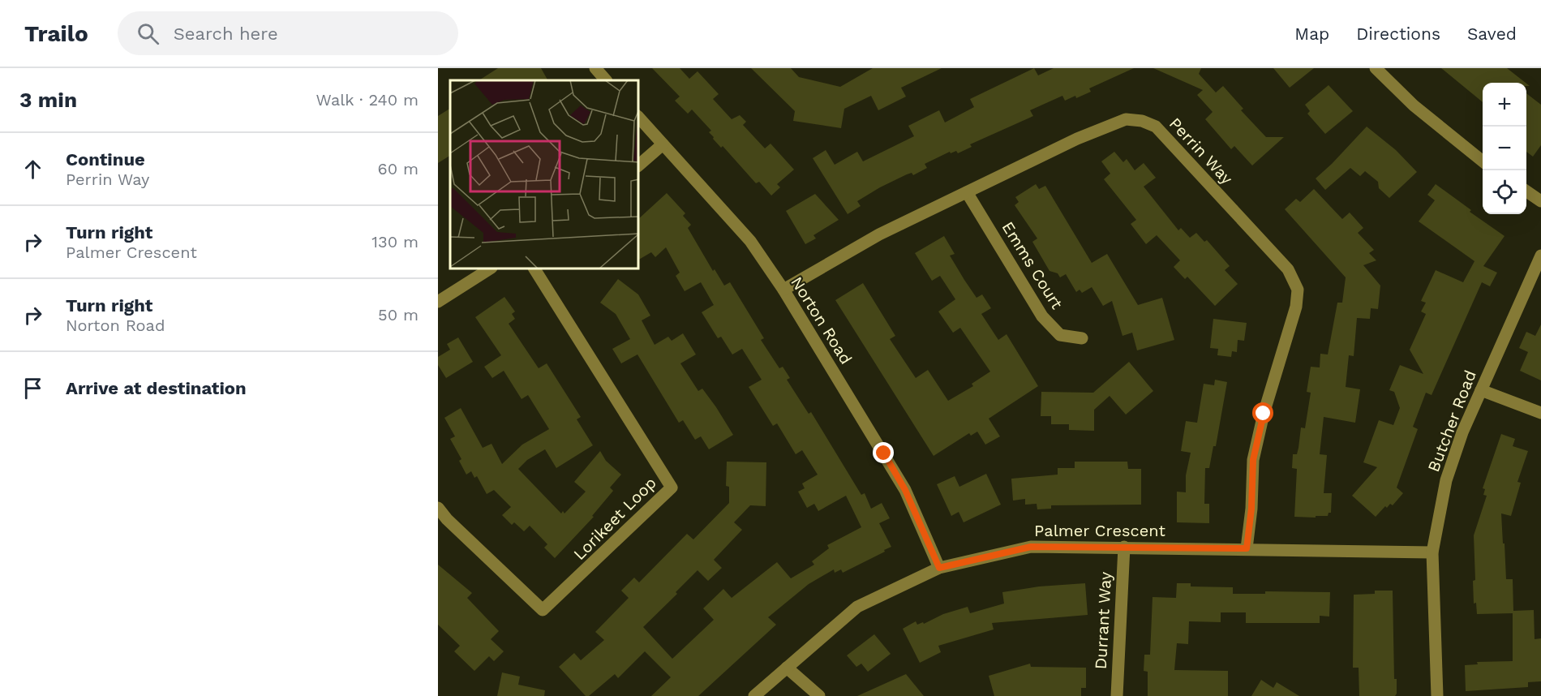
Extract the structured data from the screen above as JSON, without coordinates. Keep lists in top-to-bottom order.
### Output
{
  "streets": {
    "street": [
      "Perrin Way",
      "Emms Court",
      "Norton Road",
      "Butcher Road",
      "Lorikeet Loop",
      "Palmer Crescent",
      "Durrant Way"
    ]
  },
  "crossings": [
    ["Perrin Way", "Emms Court"],
    ["Perrin Way", "Norton Road"],
    ["Perrin Way", "Palmer Crescent"],
    ["Norton Road", "Palmer Crescent"],
    ["Butcher Road", "Palmer Crescent"],
    ["Palmer Crescent", "Durrant Way"]
  ],
  "page": {
    "header": "Trailo",
    "search": "Search here",
    "nav": ["Map", "Directions", "Saved"],
    "heading": ["3 min", "Walk · 240 m"],
    "map_buttons": ["+", "−"],
    "list": [
      ["Continue", "Perrin Way", "60 m"],
      ["Turn right", "Palmer Crescent", "130 m"],
      ["Turn right", "Norton Road", "50 m"],
      "Arrive at destination"
    ]
  }
}
